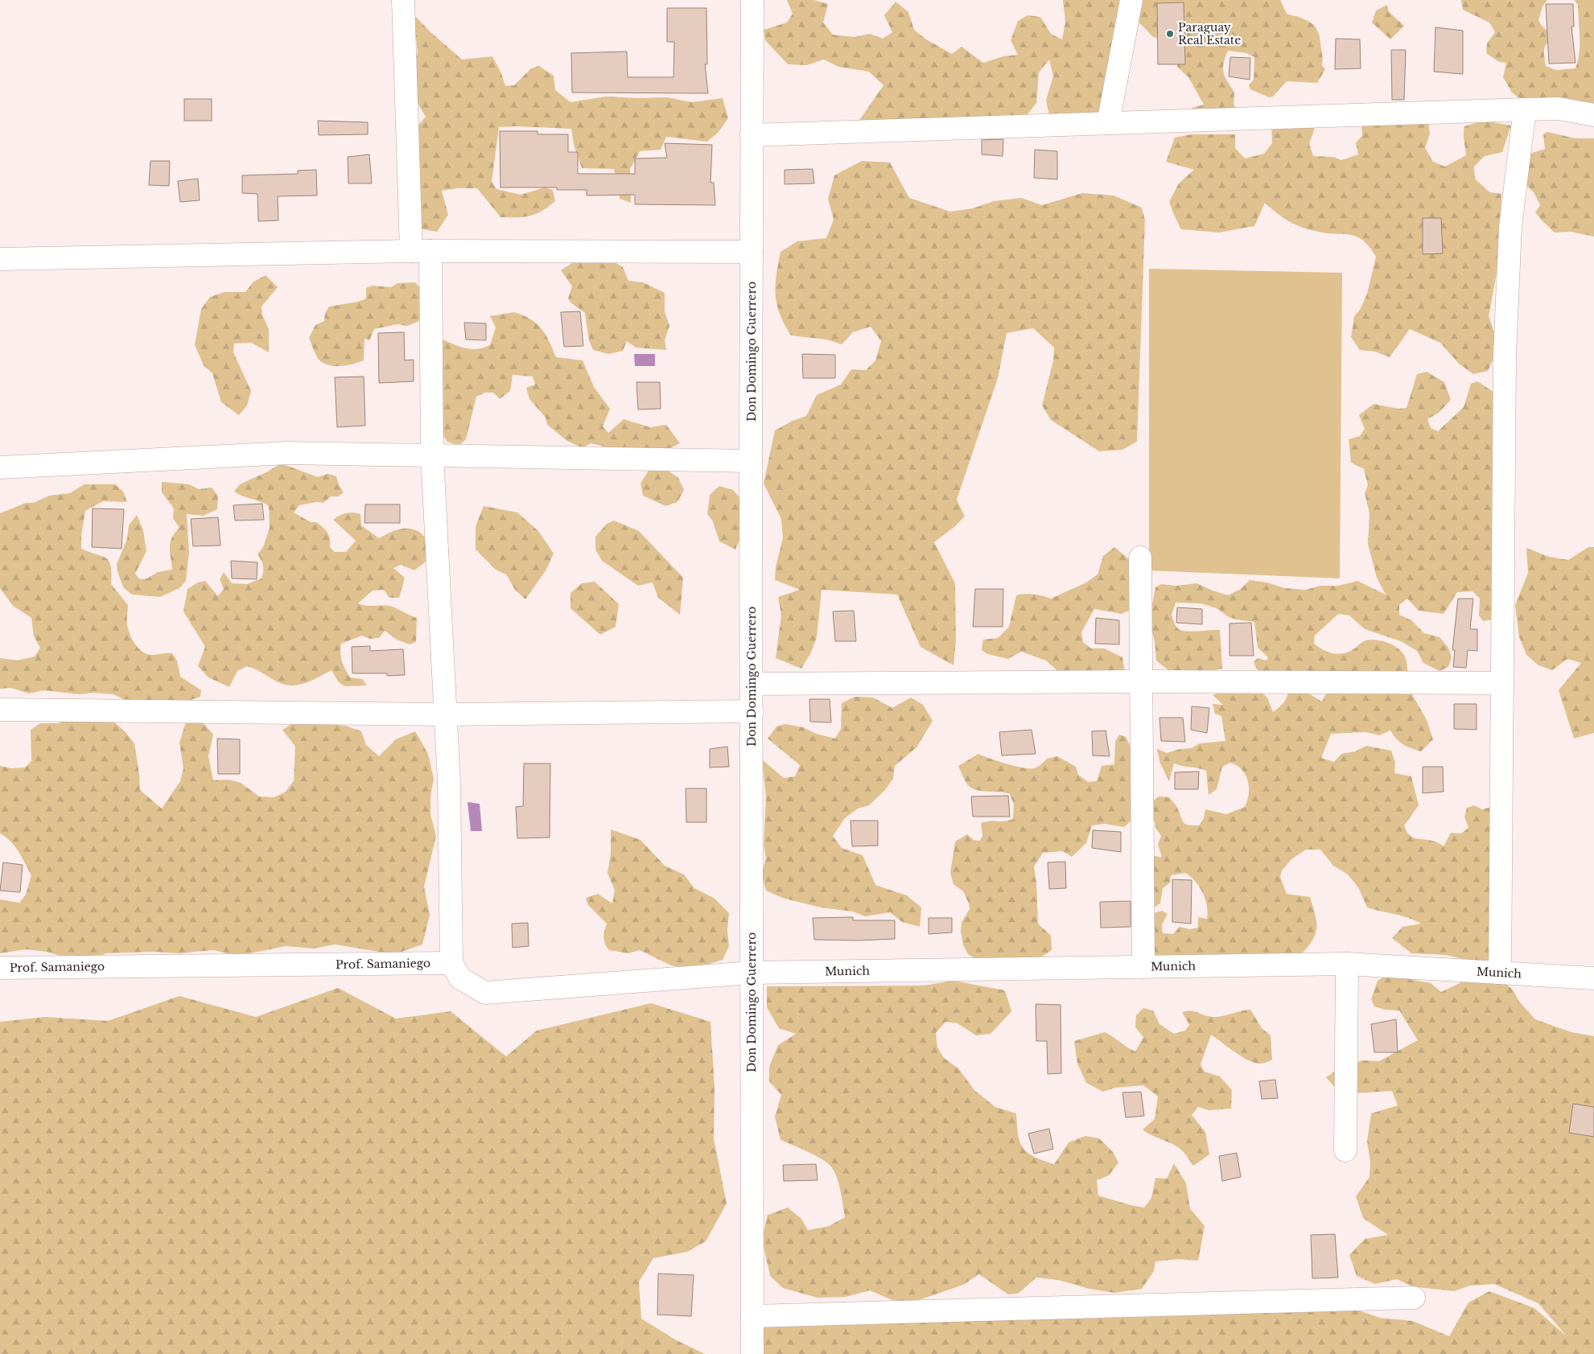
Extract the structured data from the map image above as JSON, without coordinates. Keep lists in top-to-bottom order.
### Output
{
  "streets": {
    "street": ["Don Domingo Guerrero", "Prof. Samaniego", "Munich"]
  },
  "crossings": [
    ["Don Domingo Guerrero", "Munich"]
  ],
  "places": ["Paraguay Real Estate"]
}
